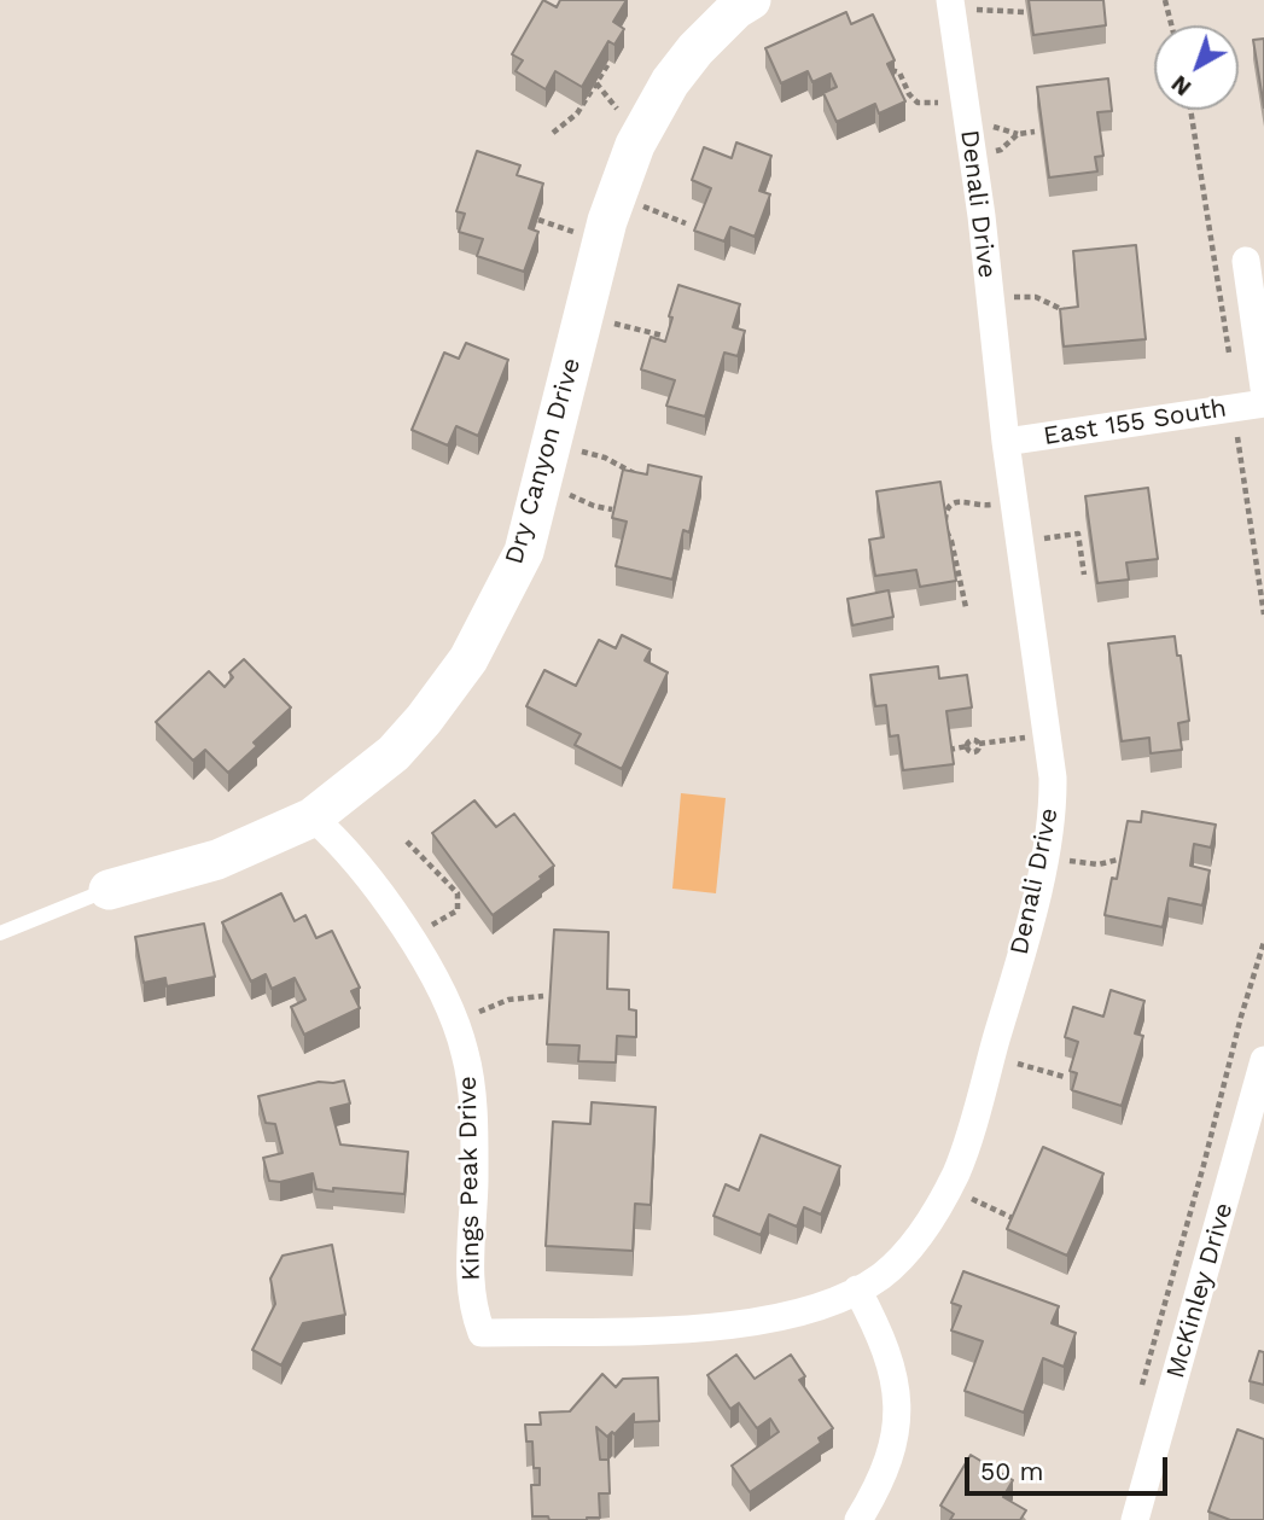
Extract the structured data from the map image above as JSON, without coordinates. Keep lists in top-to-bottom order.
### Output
{
  "streets": {
    "street": [
      "Denali Drive",
      "East 155 South",
      "Dry Canyon Drive",
      "Kings Peak Drive",
      "McKinley Drive"
    ]
  },
  "crossings": [
    ["Denali Drive", "East 155 South"],
    ["Denali Drive", "Kings Peak Drive"],
    ["Dry Canyon Drive", "Kings Peak Drive"]
  ],
  "scale_bar": "50 m",
  "north": "bottom left"
}
